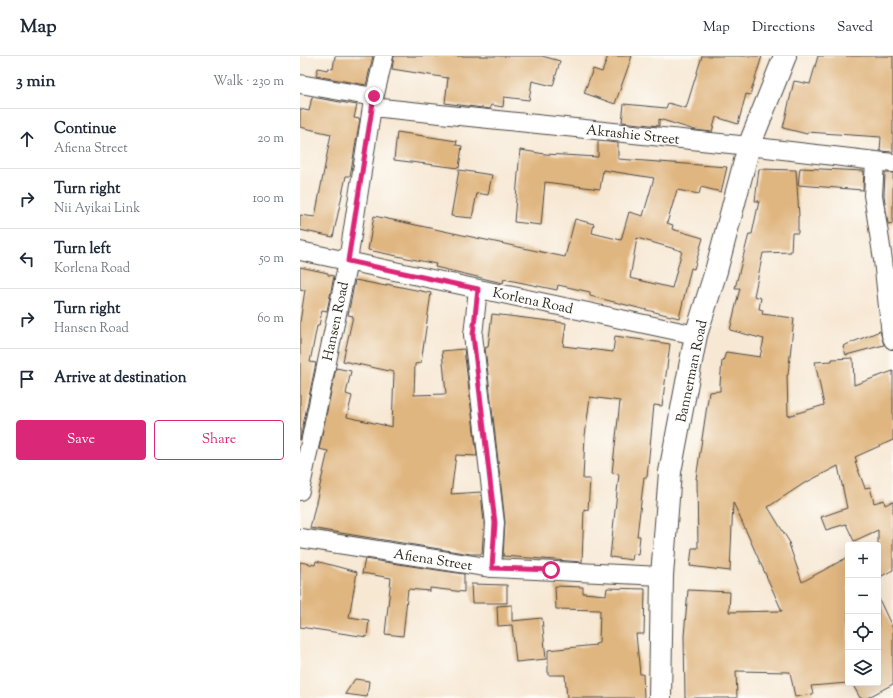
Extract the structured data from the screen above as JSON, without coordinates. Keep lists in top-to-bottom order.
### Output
{
  "streets": {
    "street": [
      "Akrashie Street",
      "Korlena Road",
      "Hansen Road",
      "Bannerman Road",
      "Afiena Street"
    ]
  },
  "crossings": [
    ["Akrashie Street", "Hansen Road"],
    ["Akrashie Street", "Bannerman Road"],
    ["Korlena Road", "Hansen Road"],
    ["Korlena Road", "Bannerman Road"],
    ["Bannerman Road", "Afiena Street"]
  ],
  "page": {
    "header": "Map",
    "nav": ["Map", "Directions", "Saved"],
    "heading": ["3 min", "Walk · 230 m"],
    "list": [
      ["Continue", "Afiena Street", "20 m"],
      ["Turn right", "Nii Ayikai Link", "100 m"],
      ["Turn left", "Korlena Road", "50 m"],
      ["Turn right", "Hansen Road", "60 m"],
      "Arrive at destination"
    ],
    "buttons": ["Save", "Share"],
    "map_buttons": ["+", "−"]
  }
}
